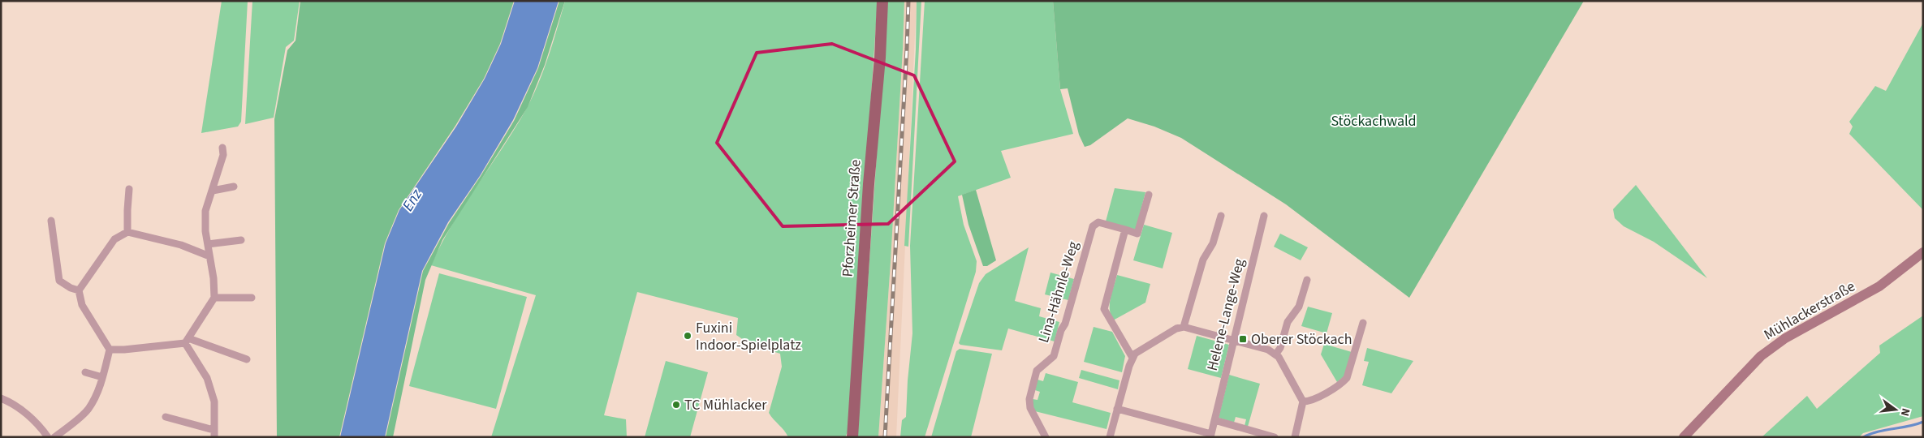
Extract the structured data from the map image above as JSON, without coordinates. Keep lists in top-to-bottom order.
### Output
{
  "streets": {
    "main road": ["Pforzheimer Straße", "Mühlackerstraße"],
    "street": ["Lina-Hähnle-Weg", "Helene-Lange-Weg"]
  },
  "water": ["Enz"],
  "parks": ["Stöckachwald"],
  "places": {
    "other": ["Fuxini Indoor-Spielplatz", "TC Mühlacker"],
    "transit": ["Oberer Stöckach"]
  },
  "north": "right"
}
